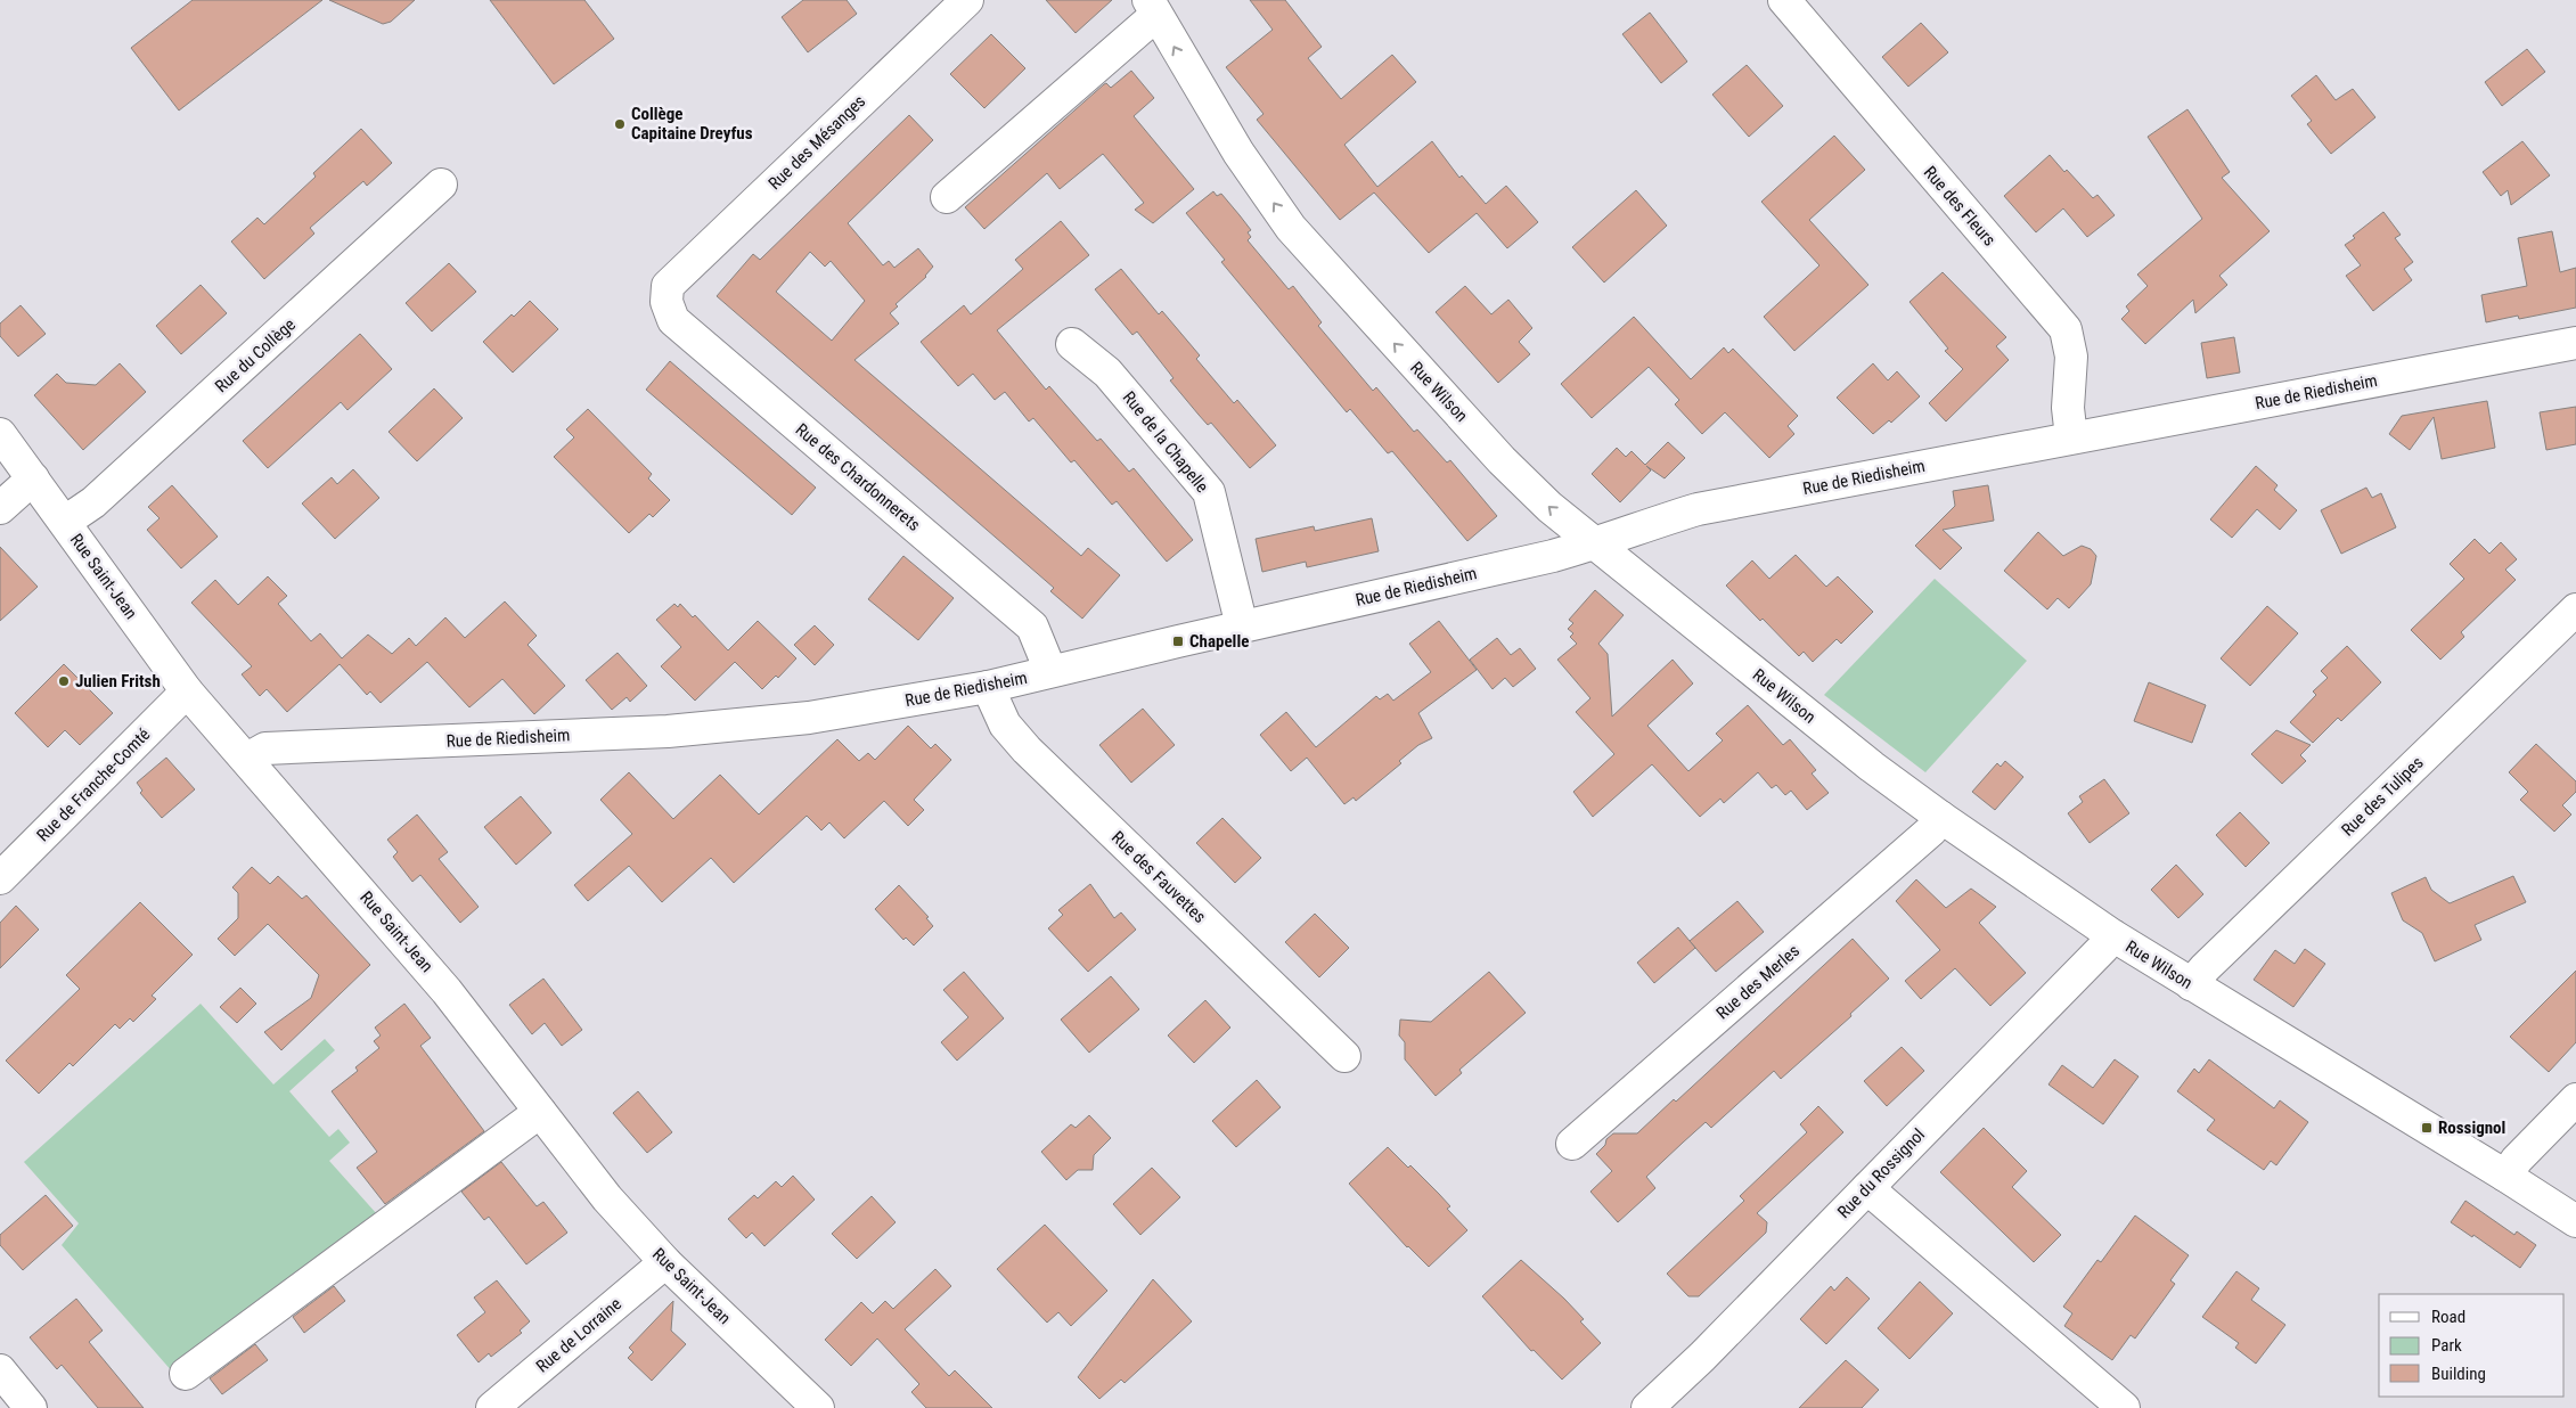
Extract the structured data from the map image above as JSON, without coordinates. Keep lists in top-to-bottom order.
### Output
{
  "streets": {
    "street": [
      "Rue des Mésanges",
      "Rue des Fleurs",
      "Rue du Collège",
      "Rue Wilson",
      "Rue de Riedisheim",
      "Rue de la Chapelle",
      "Rue des Chardonnerets",
      "Rue Saint-Jean",
      "Rue de Franche-Comté",
      "Rue des Tulipes",
      "Rue des Fauvettes",
      "Rue des Merles",
      "Rue du Rossignol",
      "Rue de Lorraine"
    ]
  },
  "crossings": [
    ["Rue des Mésanges", "Rue des Chardonnerets"],
    ["Rue des Fleurs", "Rue de Riedisheim"],
    ["Rue du Collège", "Rue Saint-Jean"],
    ["Rue Wilson", "Rue de Riedisheim"],
    ["Rue Wilson", "Rue des Tulipes"],
    ["Rue Wilson", "Rue des Merles"],
    ["Rue Wilson", "Rue du Rossignol"],
    ["Rue de Riedisheim", "Rue de la Chapelle"],
    ["Rue de Riedisheim", "Rue des Chardonnerets"],
    ["Rue de Riedisheim", "Rue Saint-Jean"],
    ["Rue de Riedisheim", "Rue des Fauvettes"],
    ["Rue Saint-Jean", "Rue de Franche-Comté"],
    ["Rue Saint-Jean", "Rue de Lorraine"]
  ],
  "one_way": ["Rue Wilson"],
  "places": {
    "other": ["Collège Capitaine Dreyfus", "Julien Fritsh"],
    "transit": ["Chapelle", "Rossignol"]
  },
  "legend": ["Road", "Park", "Building"]
}
